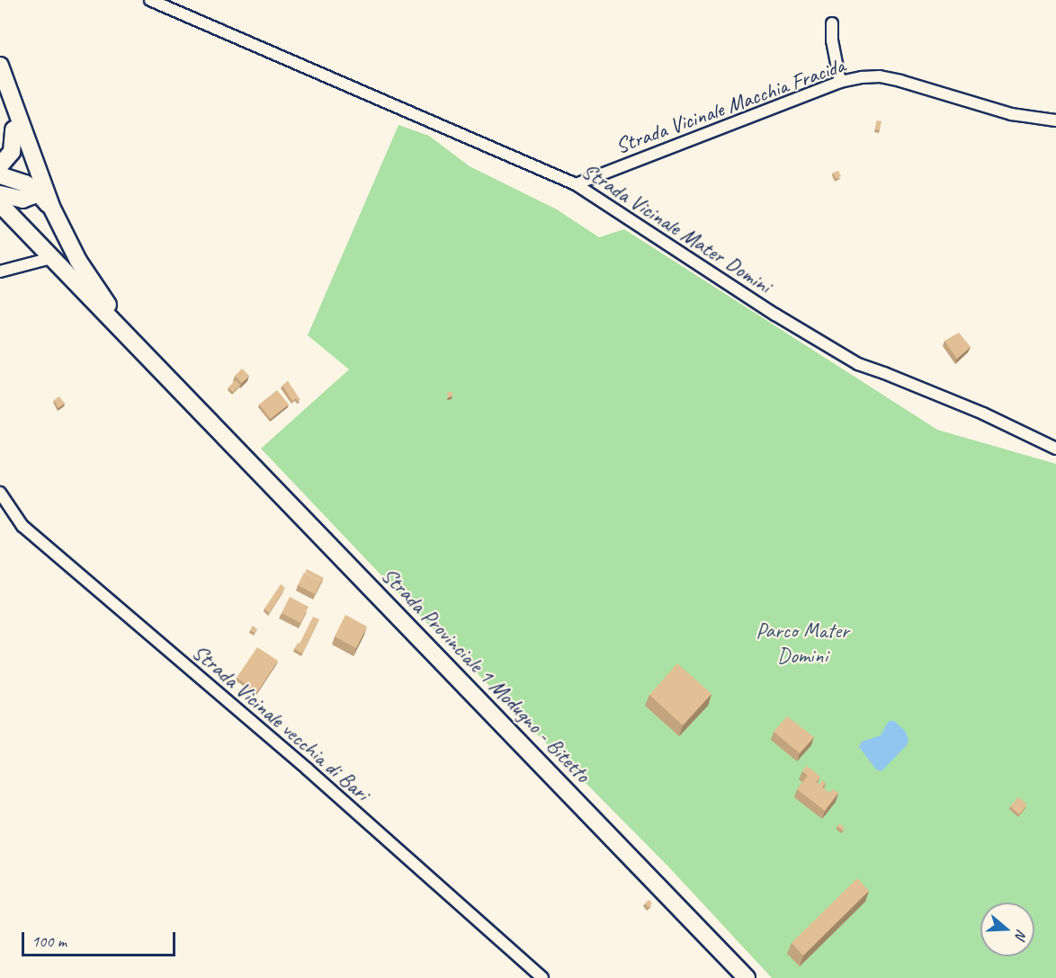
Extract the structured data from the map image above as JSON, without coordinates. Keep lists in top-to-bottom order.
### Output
{
  "streets": {
    "main road": ["Strada Provinciale 1 Modugno - Bitetto"],
    "street": ["Strada Vicinale Macchia Fracida", "Strada Vicinale Mater Domini", "Strada Vicinale vecchia di Bari"]
  },
  "crossings": [
    ["Strada Vicinale Macchia Fracida", "Strada Vicinale Mater Domini"]
  ],
  "parks": ["Parco Mater Domini"],
  "scale_bar": "100 m",
  "north": "right"
}
